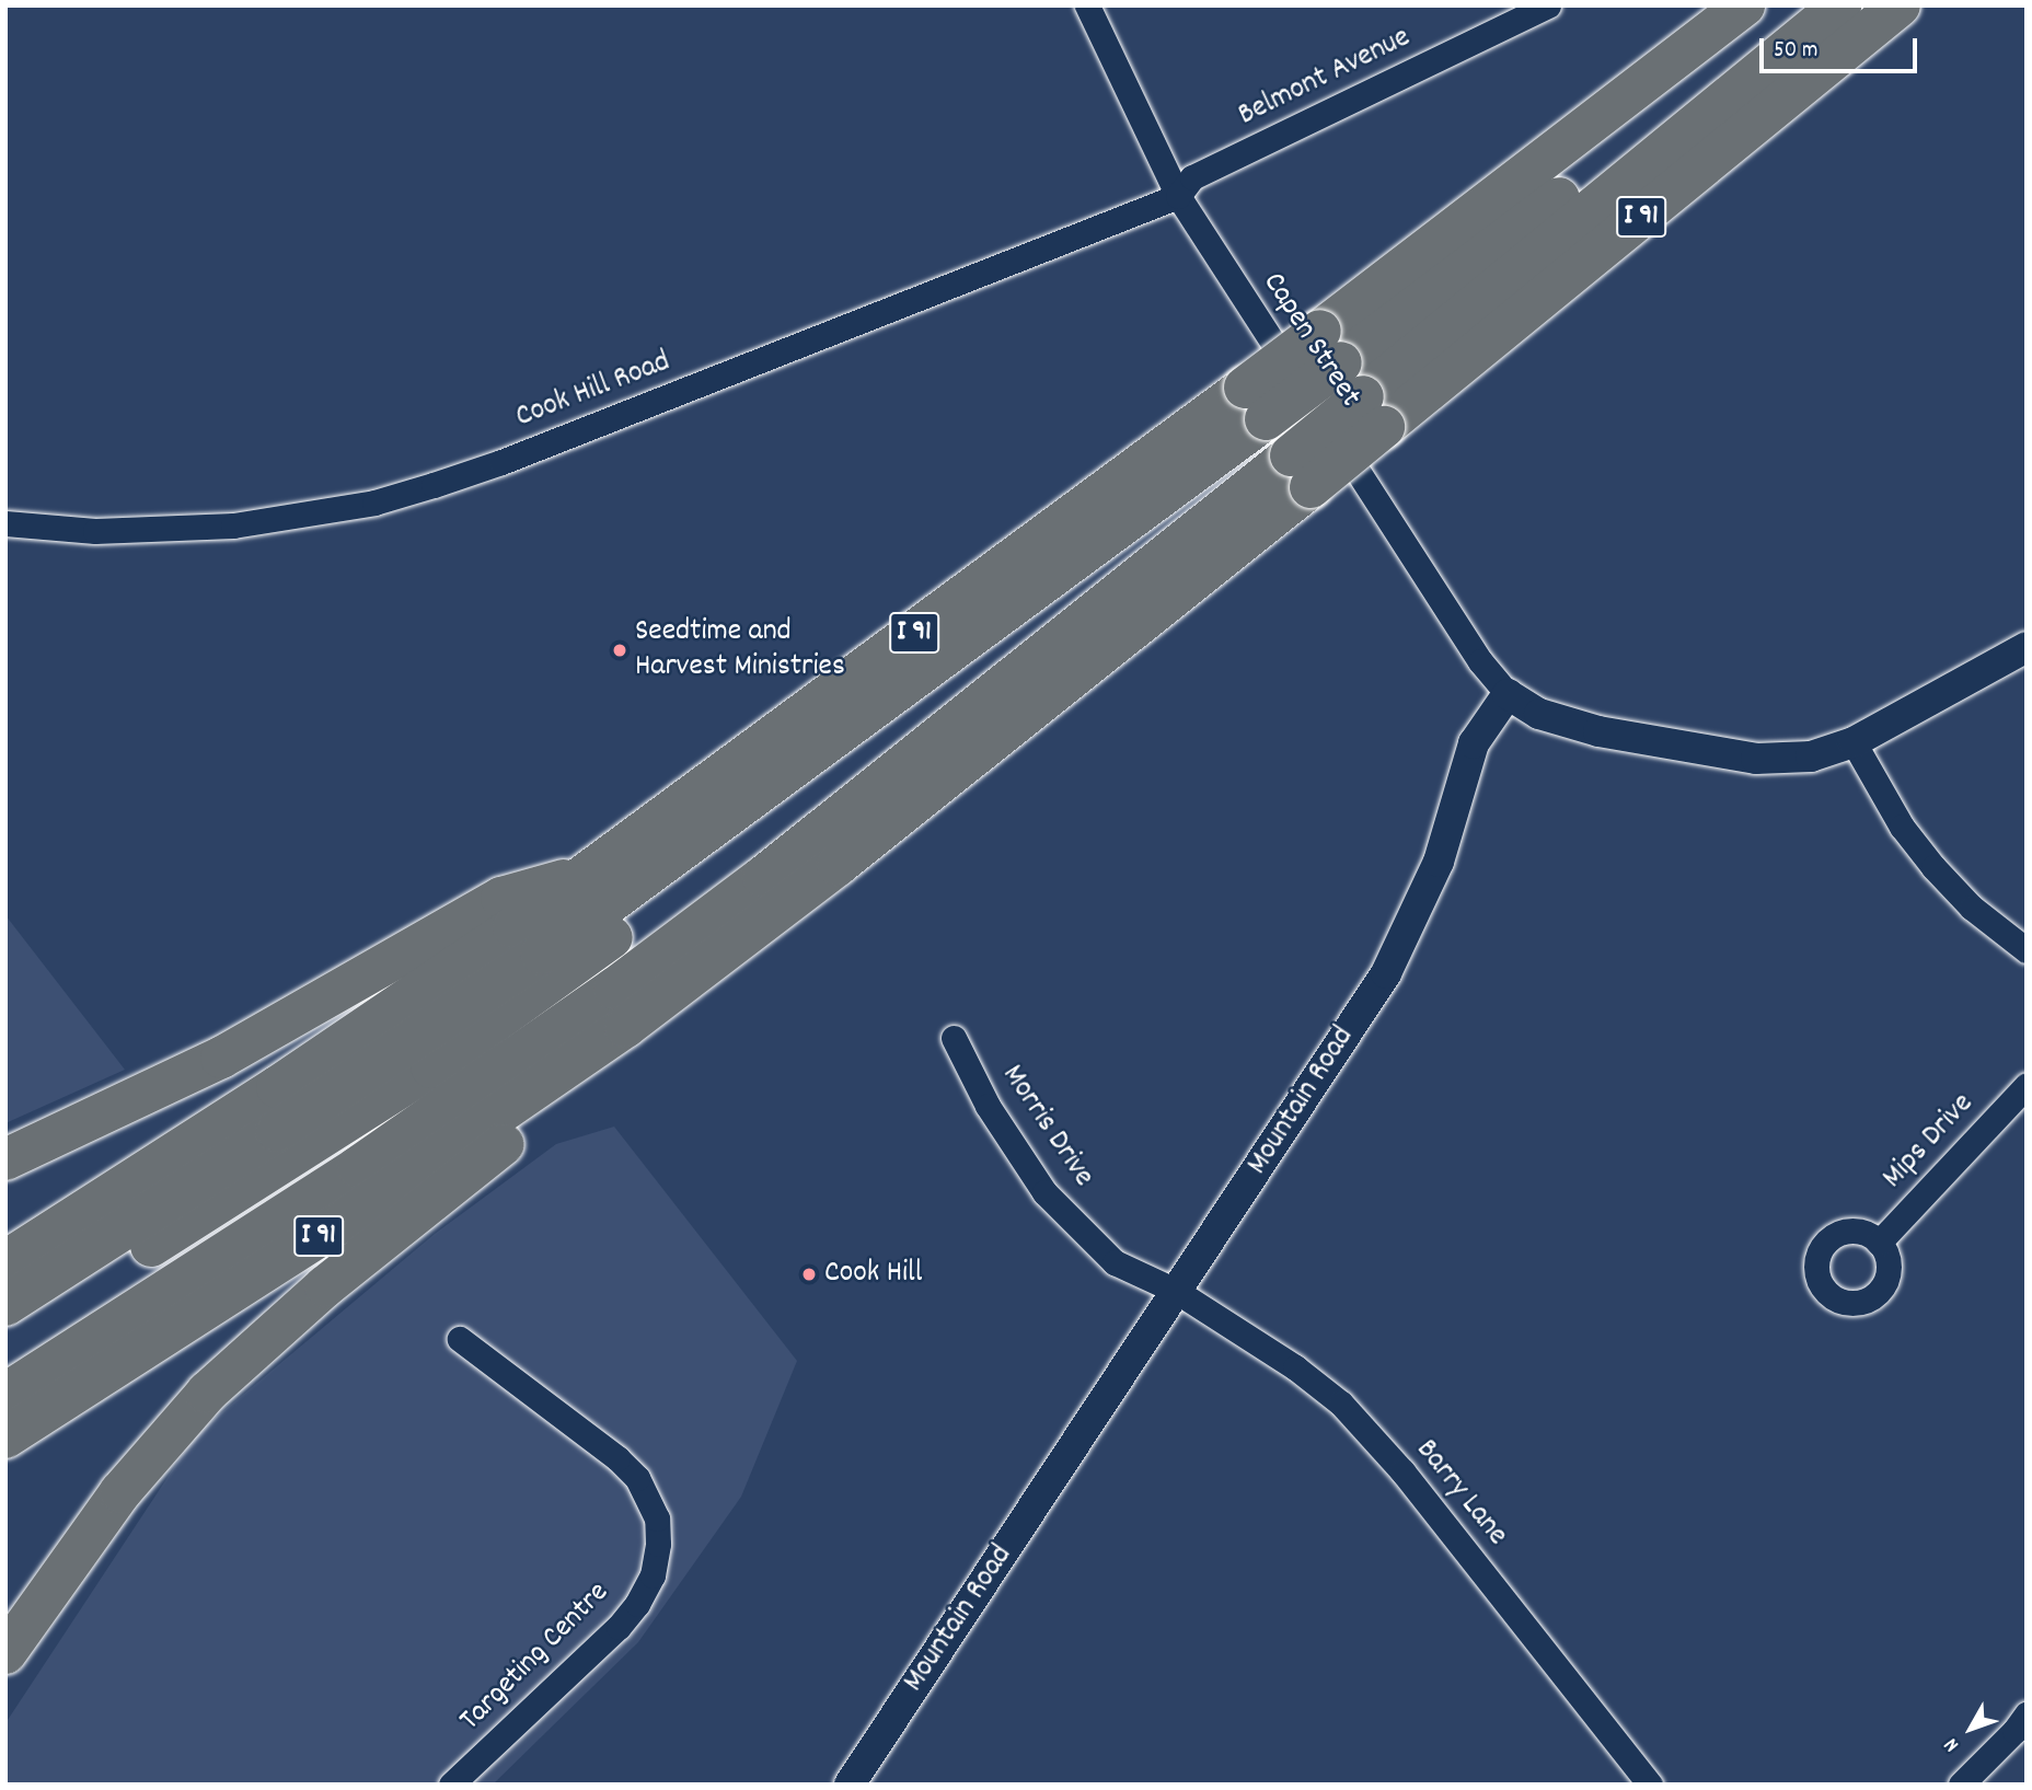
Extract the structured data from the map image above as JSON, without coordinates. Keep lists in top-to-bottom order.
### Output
{
  "streets": {
    "highway": ["I 91"],
    "street": [
      "Belmont Avenue",
      "Capen Street",
      "Cook Hill Road",
      "Mountain Road",
      "Morris Drive",
      "Mips Drive",
      "Barry Lane",
      "Targeting Centre"
    ]
  },
  "crossings": [
    ["Belmont Avenue", "Capen Street"],
    ["Belmont Avenue", "Cook Hill Road"],
    ["Capen Street", "Cook Hill Road"],
    ["Capen Street", "Mountain Road"],
    ["Mountain Road", "Morris Drive"],
    ["Mountain Road", "Barry Lane"],
    ["Morris Drive", "Barry Lane"]
  ],
  "places": ["Seedtime and Harvest Ministries", "Cook Hill"],
  "scale_bar": "50 m",
  "north": "bottom left"
}
